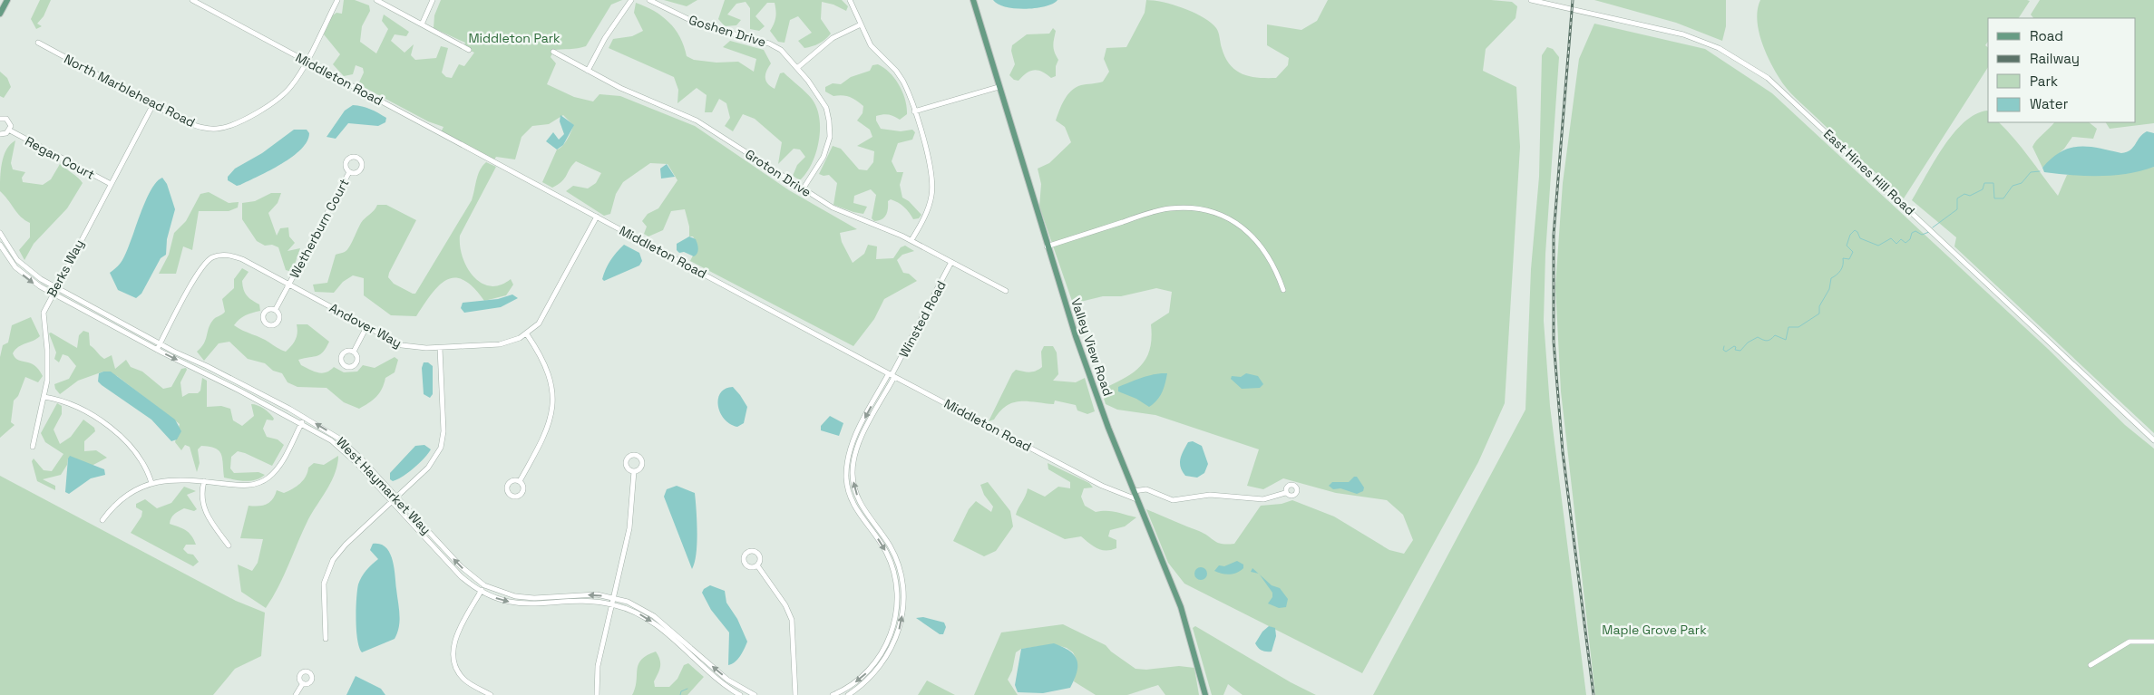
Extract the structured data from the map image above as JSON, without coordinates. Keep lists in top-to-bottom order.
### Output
{
  "streets": {
    "main road": ["Valley View Road"],
    "street": [
      "Goshen Drive",
      "Middleton Road",
      "North Marblehead Road",
      "Regan Court",
      "East Hines Hill Road",
      "Groton Drive",
      "Wetherburn Court",
      "Berks Way",
      "Winsted Road",
      "Andover Way",
      "West Haymarket Way"
    ]
  },
  "crossings": [
    ["Goshen Drive", "Groton Drive"],
    ["Middleton Road", "North Marblehead Road"],
    ["Middleton Road", "Winsted Road"],
    ["Middleton Road", "Andover Way"],
    ["Middleton Road", "Valley View Road"],
    ["North Marblehead Road", "Berks Way"],
    ["Regan Court", "Berks Way"],
    ["Groton Drive", "Winsted Road"],
    ["Wetherburn Court", "Andover Way"],
    ["Berks Way", "West Haymarket Way"],
    ["Andover Way", "West Haymarket Way"]
  ],
  "parks": ["Middleton Park", "Maple Grove Park"],
  "legend": [
    "Road",
    "Railway",
    "Park",
    "Water"
  ]
}
